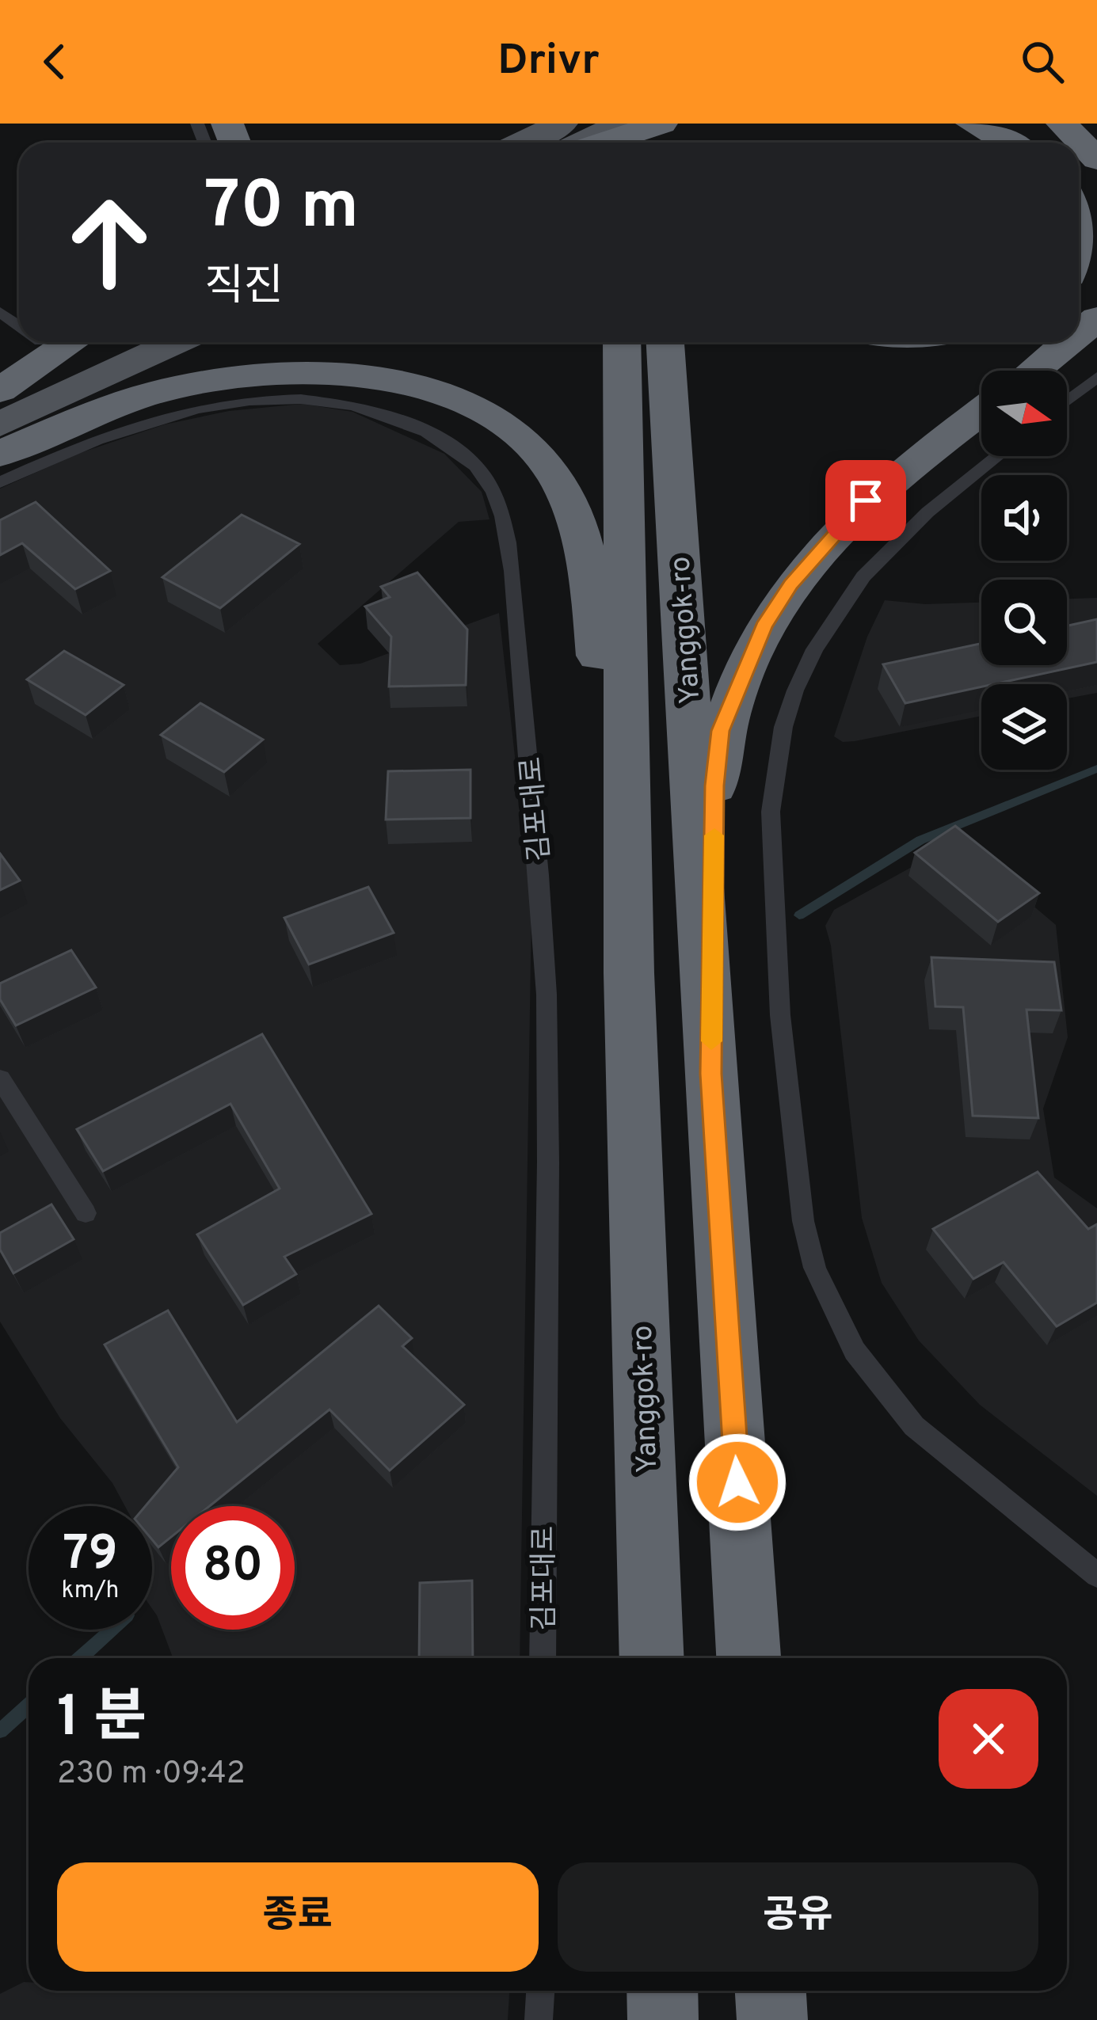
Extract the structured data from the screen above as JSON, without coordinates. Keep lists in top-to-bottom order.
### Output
{
  "streets": {
    "highway": ["Yanggok-ro"],
    "lane": ["김포대로"]
  },
  "north": "right",
  "page": {
    "header": "Drivr",
    "turn": ["70 m", "직진"],
    "speed": "79 km/h",
    "limit": "80",
    "heading": ["1 분", "230 m · 09:42"],
    "buttons": ["종료", "공유"]
  }
}
